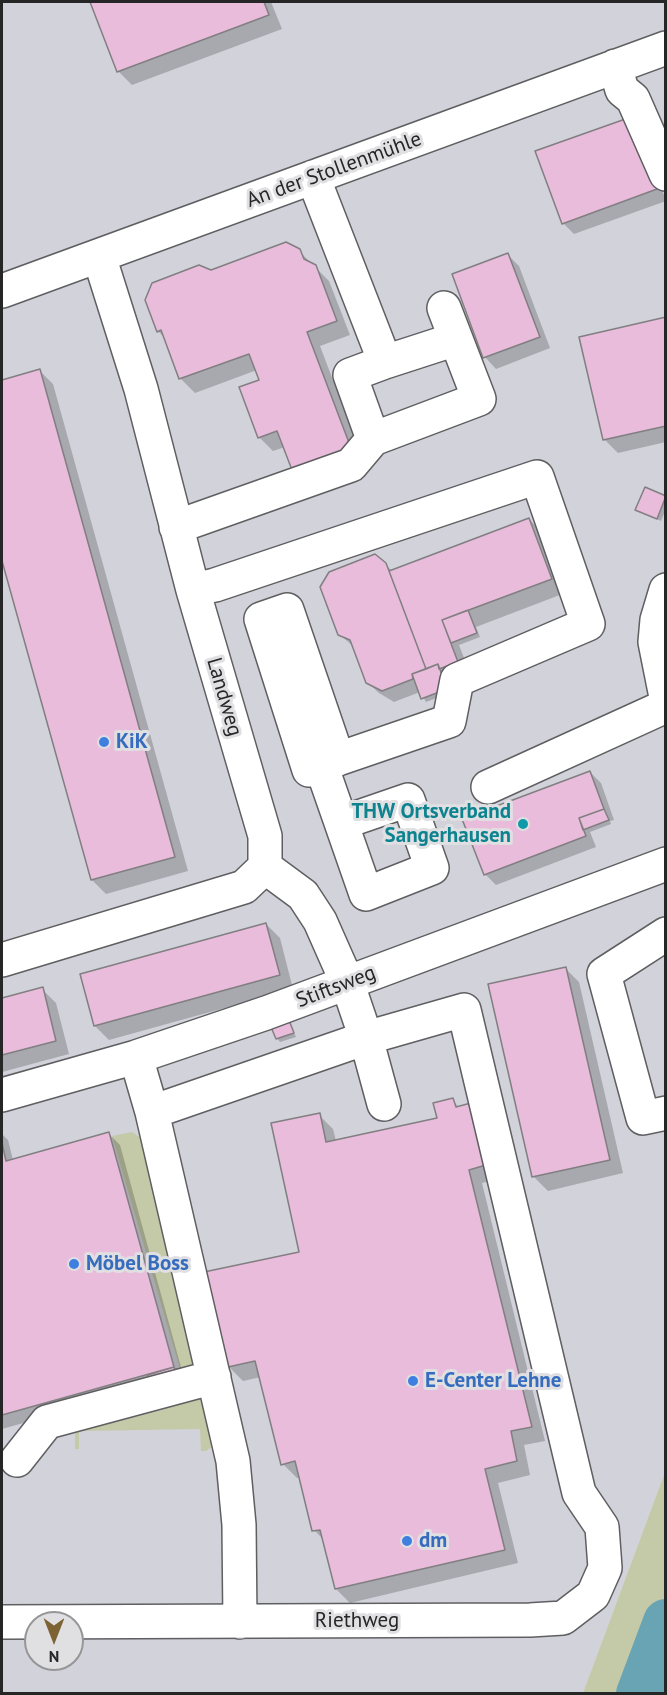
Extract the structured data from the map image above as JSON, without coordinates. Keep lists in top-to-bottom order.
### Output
{
  "streets": {
    "street": [
      "An der Stollenmühle",
      "Landweg",
      "Stiftsweg",
      "Riethweg"
    ]
  },
  "crossings": [
    ["An der Stollenmühle", "Landweg"]
  ],
  "places": [
    "KiK",
    "THW Ortsverband Sangerhausen",
    "Möbel Boss",
    "E-Center Lehne",
    "dm"
  ],
  "north": "bottom"
}
